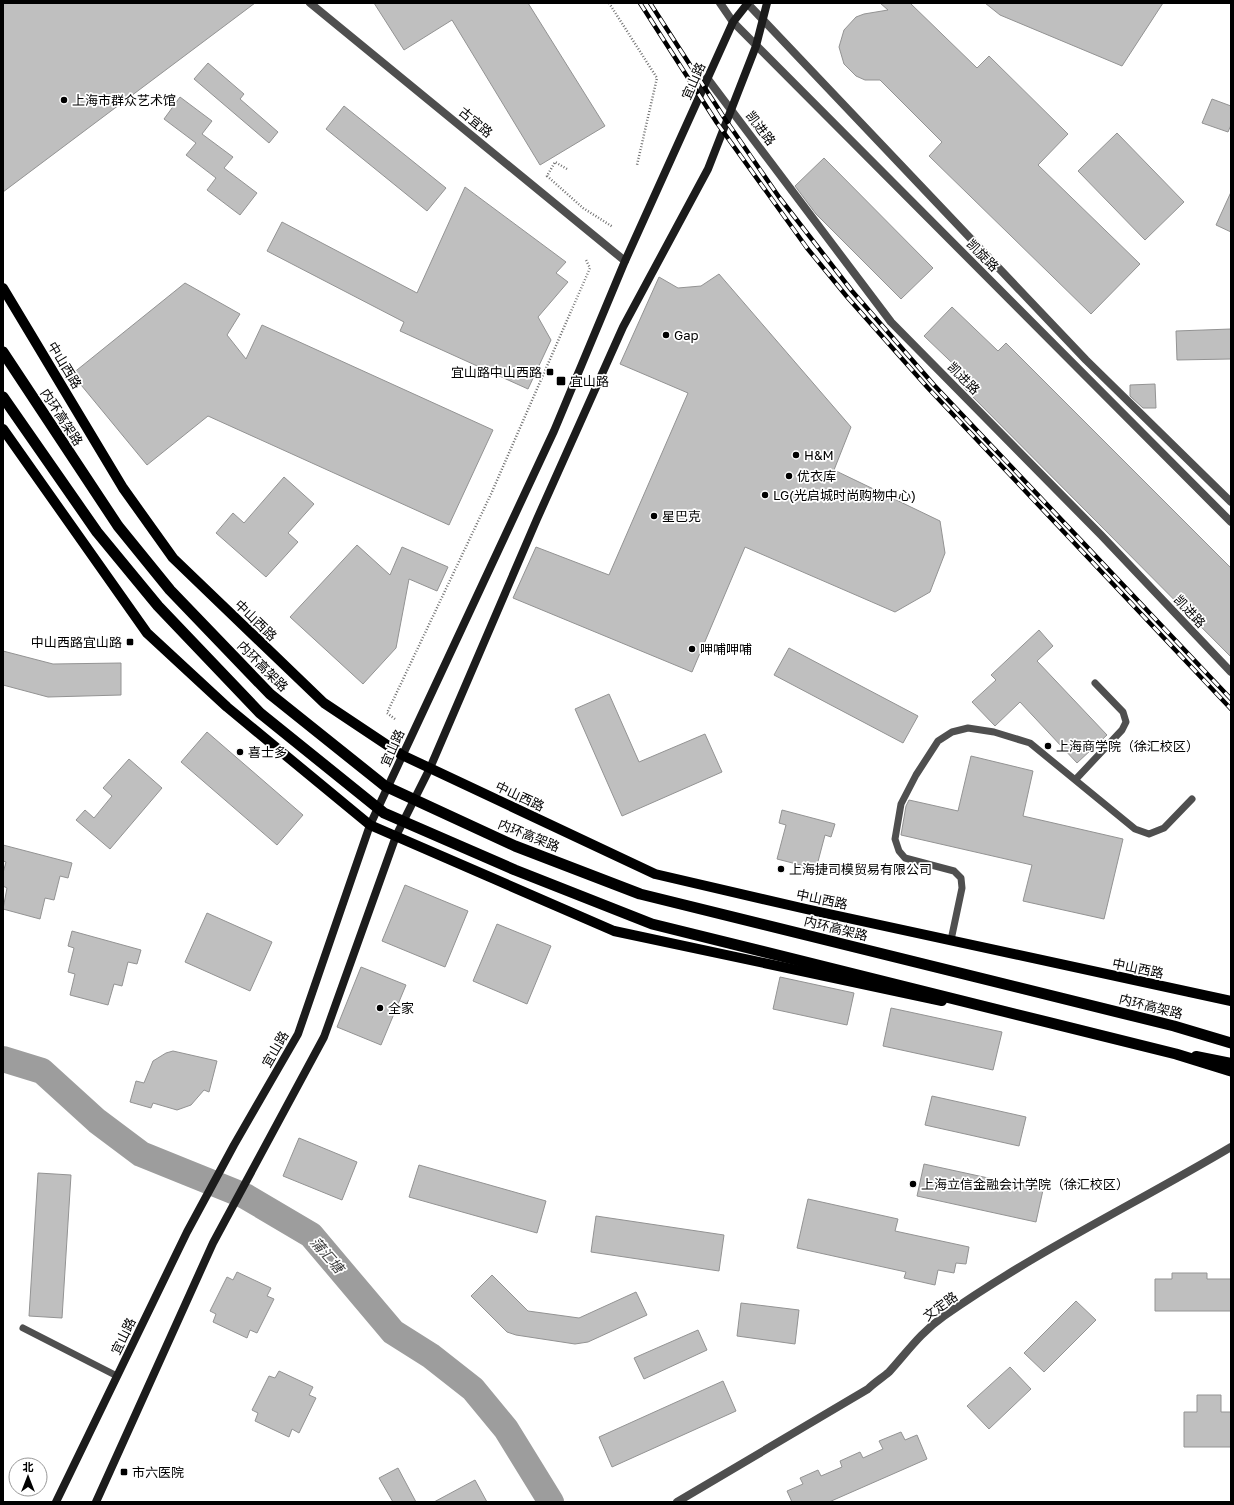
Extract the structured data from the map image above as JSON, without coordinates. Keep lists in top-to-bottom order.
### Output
{
  "streets": {
    "highway": ["内环高架路"],
    "main road": ["宜山路", "中山西路"],
    "street": [
      "古宜路",
      "凯进路",
      "凯旋路",
      "文定路"
    ]
  },
  "crossings": [
    ["宜山路", "古宜路"],
    ["宜山路", "凯进路"],
    ["宜山路", "凯旋路"],
    ["宜山路", "中山西路"]
  ],
  "water": ["蒲汇塘"],
  "places": {
    "other": [
      "上海市群众艺术馆",
      "Gap",
      "H&M",
      "优衣库",
      "LG(光启城时尚购物中心)",
      "星巴克",
      "呷哺呷哺",
      "上海商学院（徐汇校区）",
      "喜士多",
      "上海捷司模贸易有限公司",
      "全家",
      "上海立信金融会计学院（徐汇校区）"
    ],
    "transit": [
      "宜山路中山西路",
      "宜山路",
      "中山西路宜山路",
      "市六医院"
    ]
  },
  "north": "top"
}
